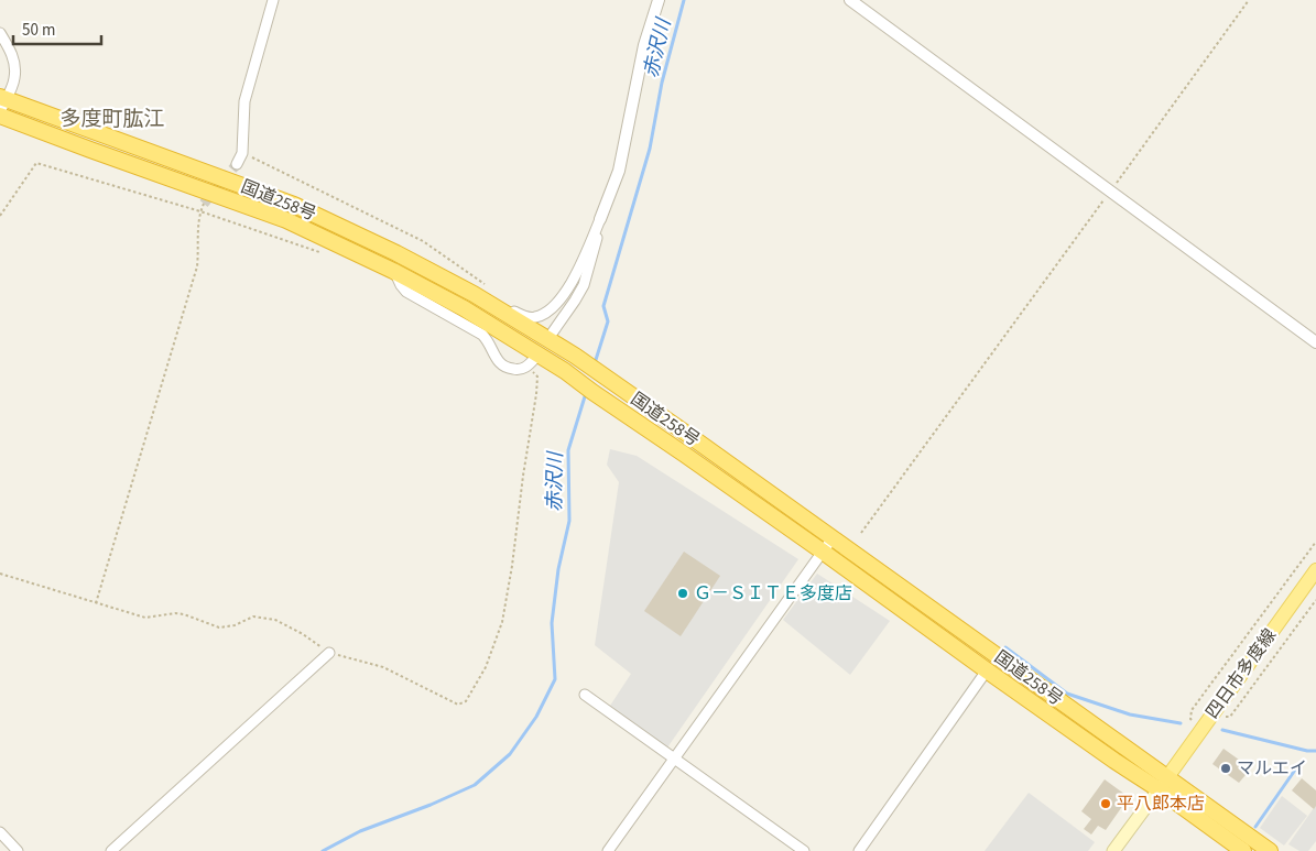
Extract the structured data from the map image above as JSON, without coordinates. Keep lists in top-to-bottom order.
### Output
{
  "streets": {
    "highway": ["国道258号"],
    "main road": ["四日市多度線"]
  },
  "crossings": [
    ["国道258号", "四日市多度線"]
  ],
  "districts": ["多度町肱江"],
  "water": ["赤沢川"],
  "places": ["Ｇ－ＳＩＴＥ多度店", "マルエイ", "平八郎本店"],
  "scale_bar": "50 m"
}
